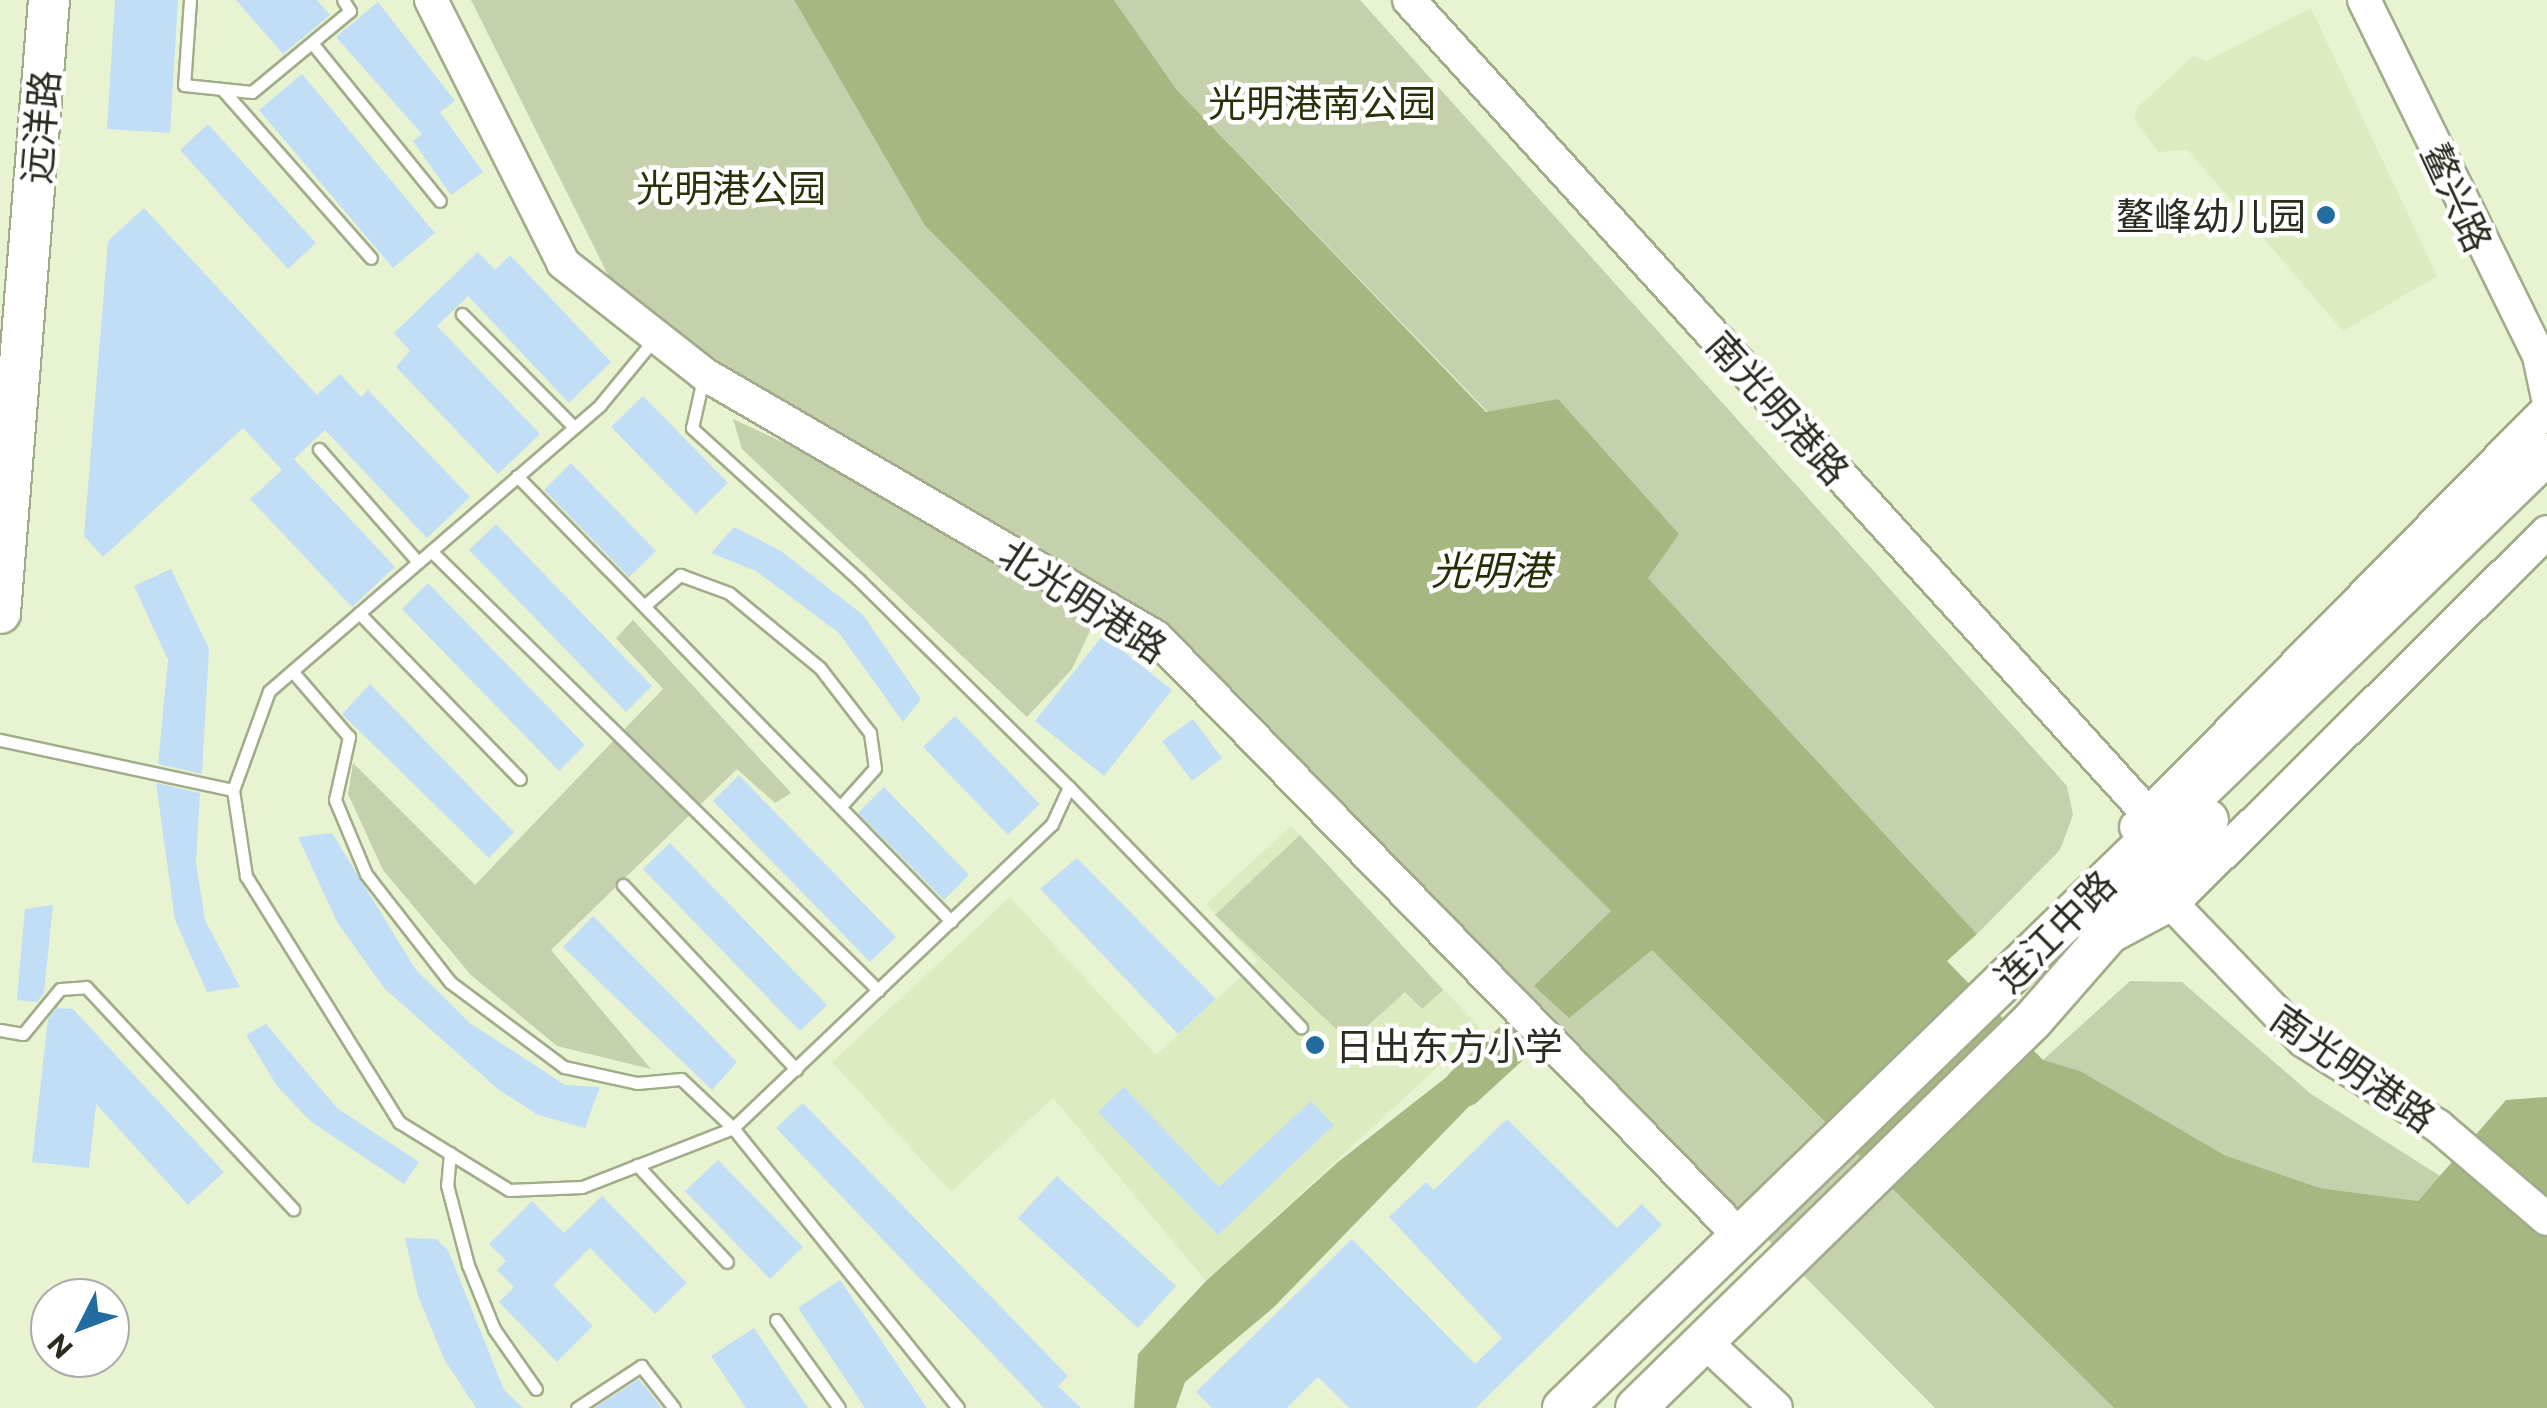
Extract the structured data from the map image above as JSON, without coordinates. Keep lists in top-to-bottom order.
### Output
{
  "streets": {
    "highway": ["远洋路", "连江中路"],
    "street": ["鳌兴路", "南光明港路", "北光明港路"]
  },
  "crossings": [
    ["南光明港路", "连江中路"],
    ["北光明港路", "连江中路"]
  ],
  "water": ["光明港"],
  "parks": ["光明港南公园", "光明港公园"],
  "places": ["鳌峰幼儿园", "日出东方小学"],
  "north": "bottom left"
}
